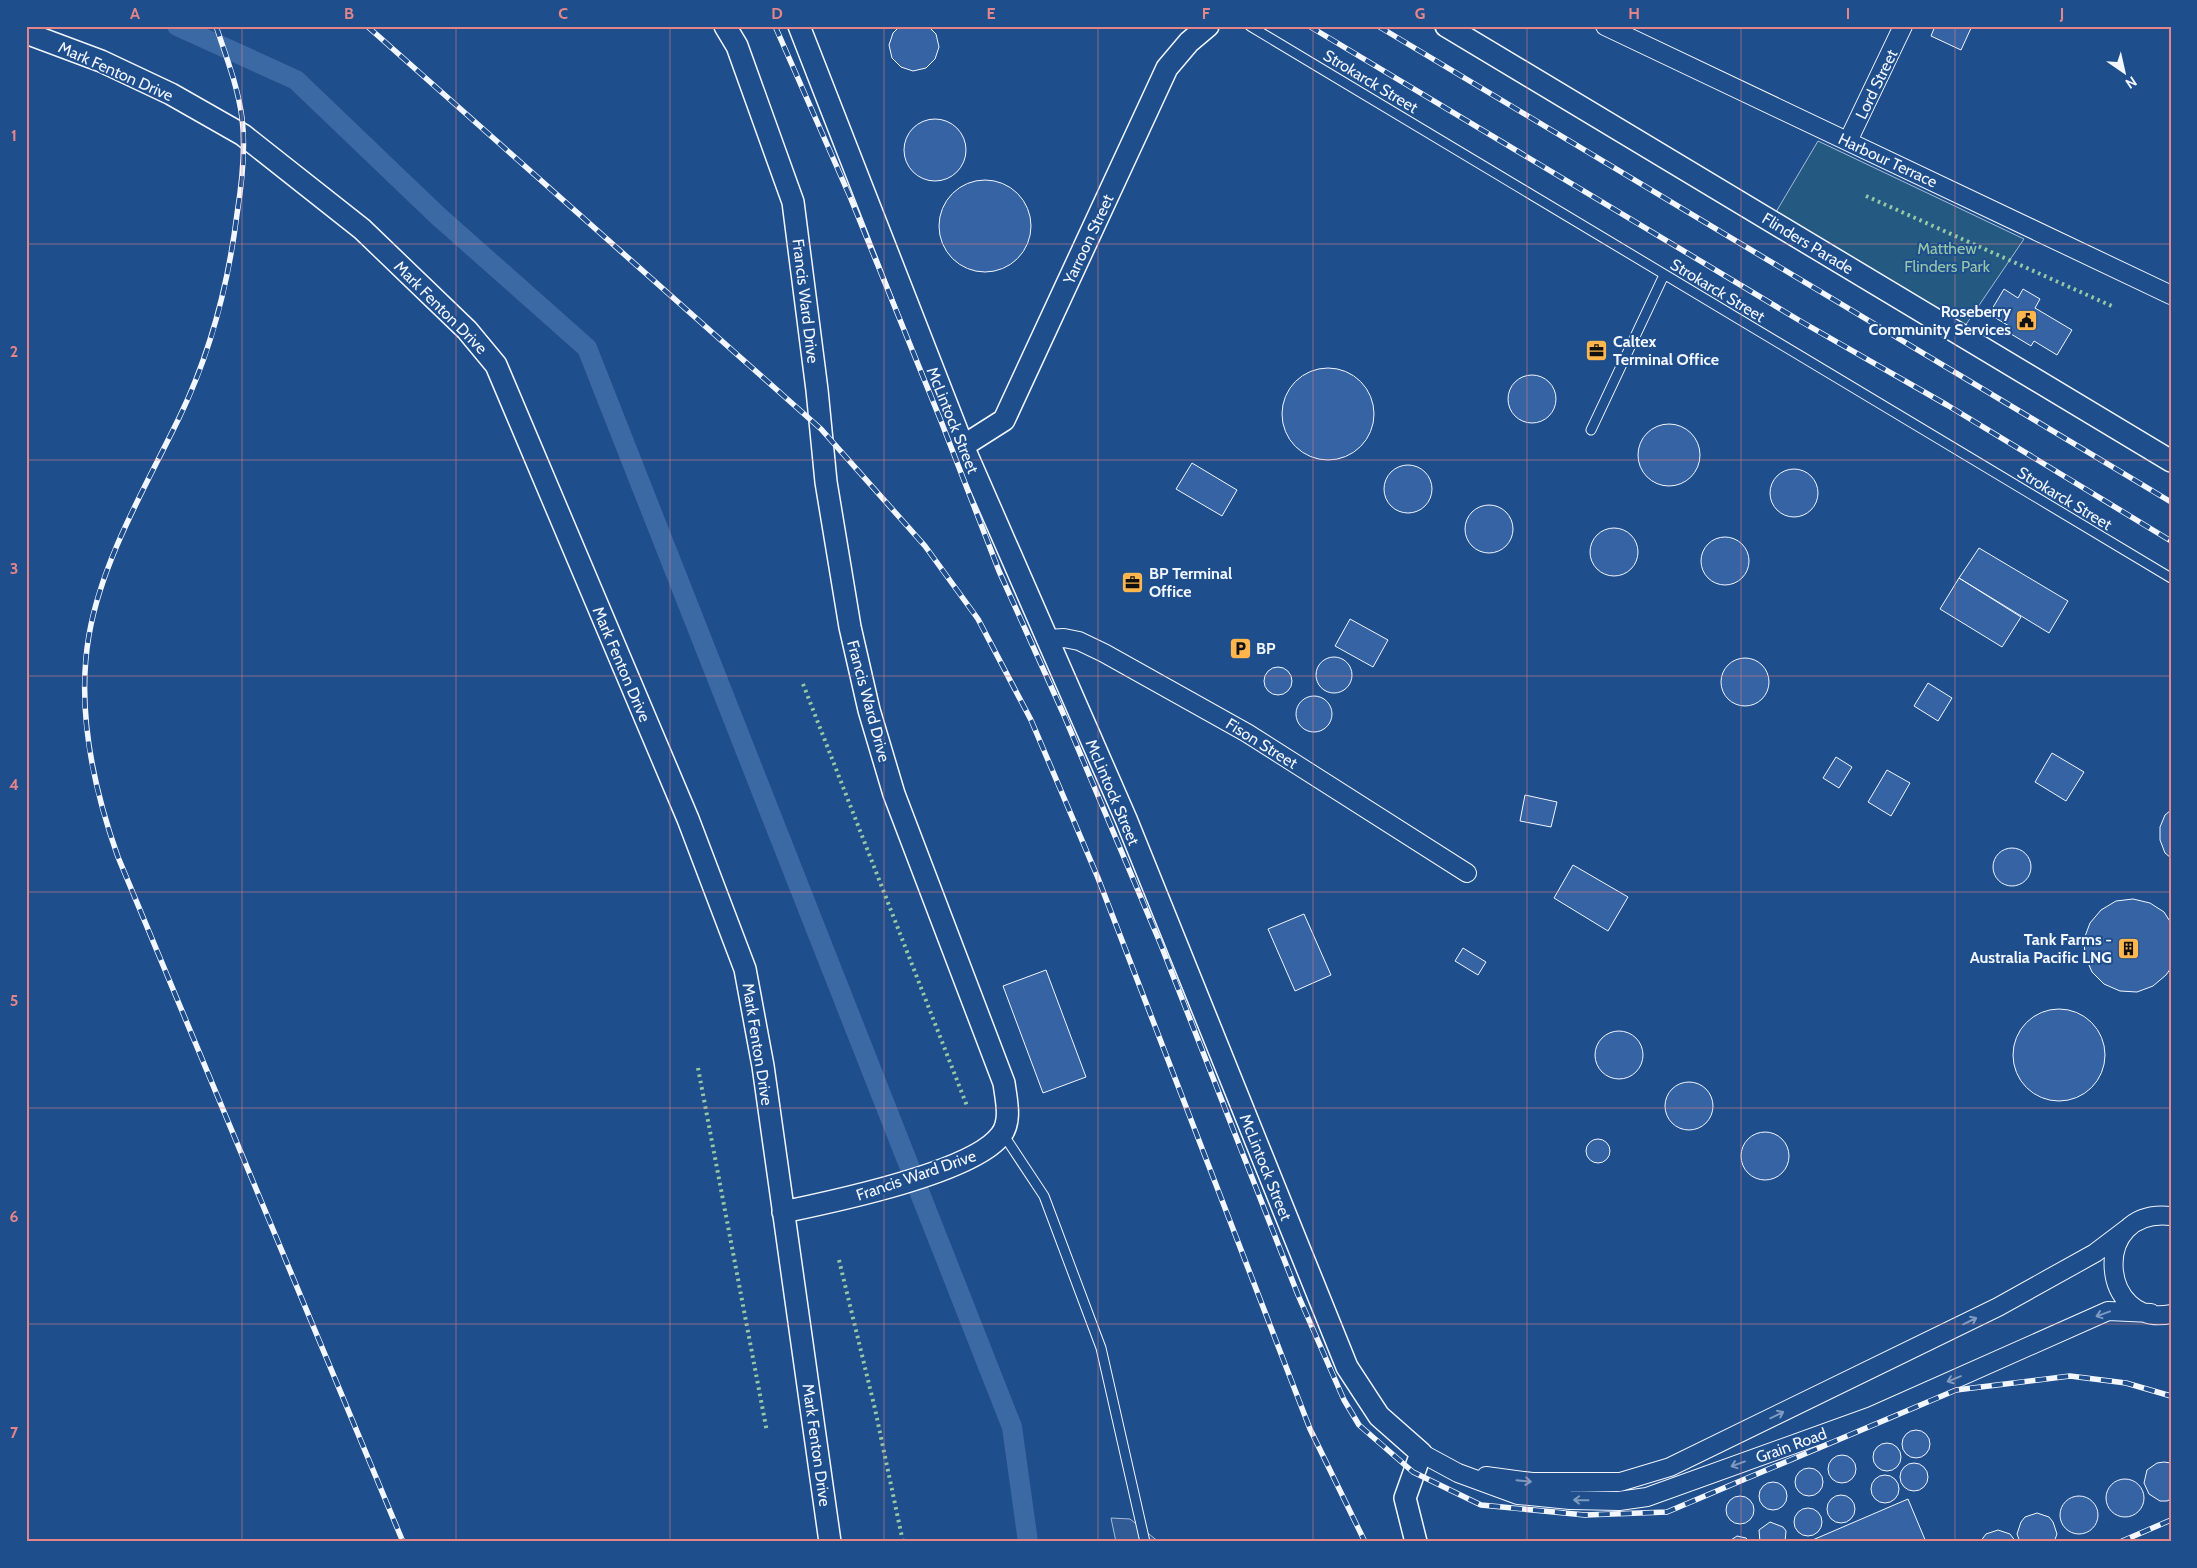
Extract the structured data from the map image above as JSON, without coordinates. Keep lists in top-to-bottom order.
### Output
{
  "streets": {
    "street": [
      "Mark Fenton Drive",
      "Lord Street",
      "Harbour Terrace",
      "Yarroon Street",
      "Flinders Parade",
      "Francis Ward Drive",
      "McLintock Street",
      "Fison Street",
      "Grain Road"
    ],
    "lane": ["Strokarck Street"]
  },
  "crossings": [
    ["Mark Fenton Drive", "Francis Ward Drive"],
    ["Lord Street", "Harbour Terrace"],
    ["Yarroon Street", "McLintock Street"],
    ["McLintock Street", "Fison Street"],
    ["McLintock Street", "Grain Road"]
  ],
  "parks": ["Matthew Flinders Park"],
  "places": {
    "public building": ["Roseberry Community Services"],
    "office": ["Caltex Terminal Office", "BP Terminal Office"],
    "parking": ["BP"],
    "building": ["Tank Farms - Australia Pacific LNG"]
  },
  "north": "bottom right",
  "grid": {
    "columns": [
      "A",
      "B",
      "C",
      "D",
      "E",
      "F",
      "G",
      "H",
      "I",
      "J"
    ],
    "rows": [
      "1",
      "2",
      "3",
      "4",
      "5",
      "6",
      "7"
    ]
  }
}
